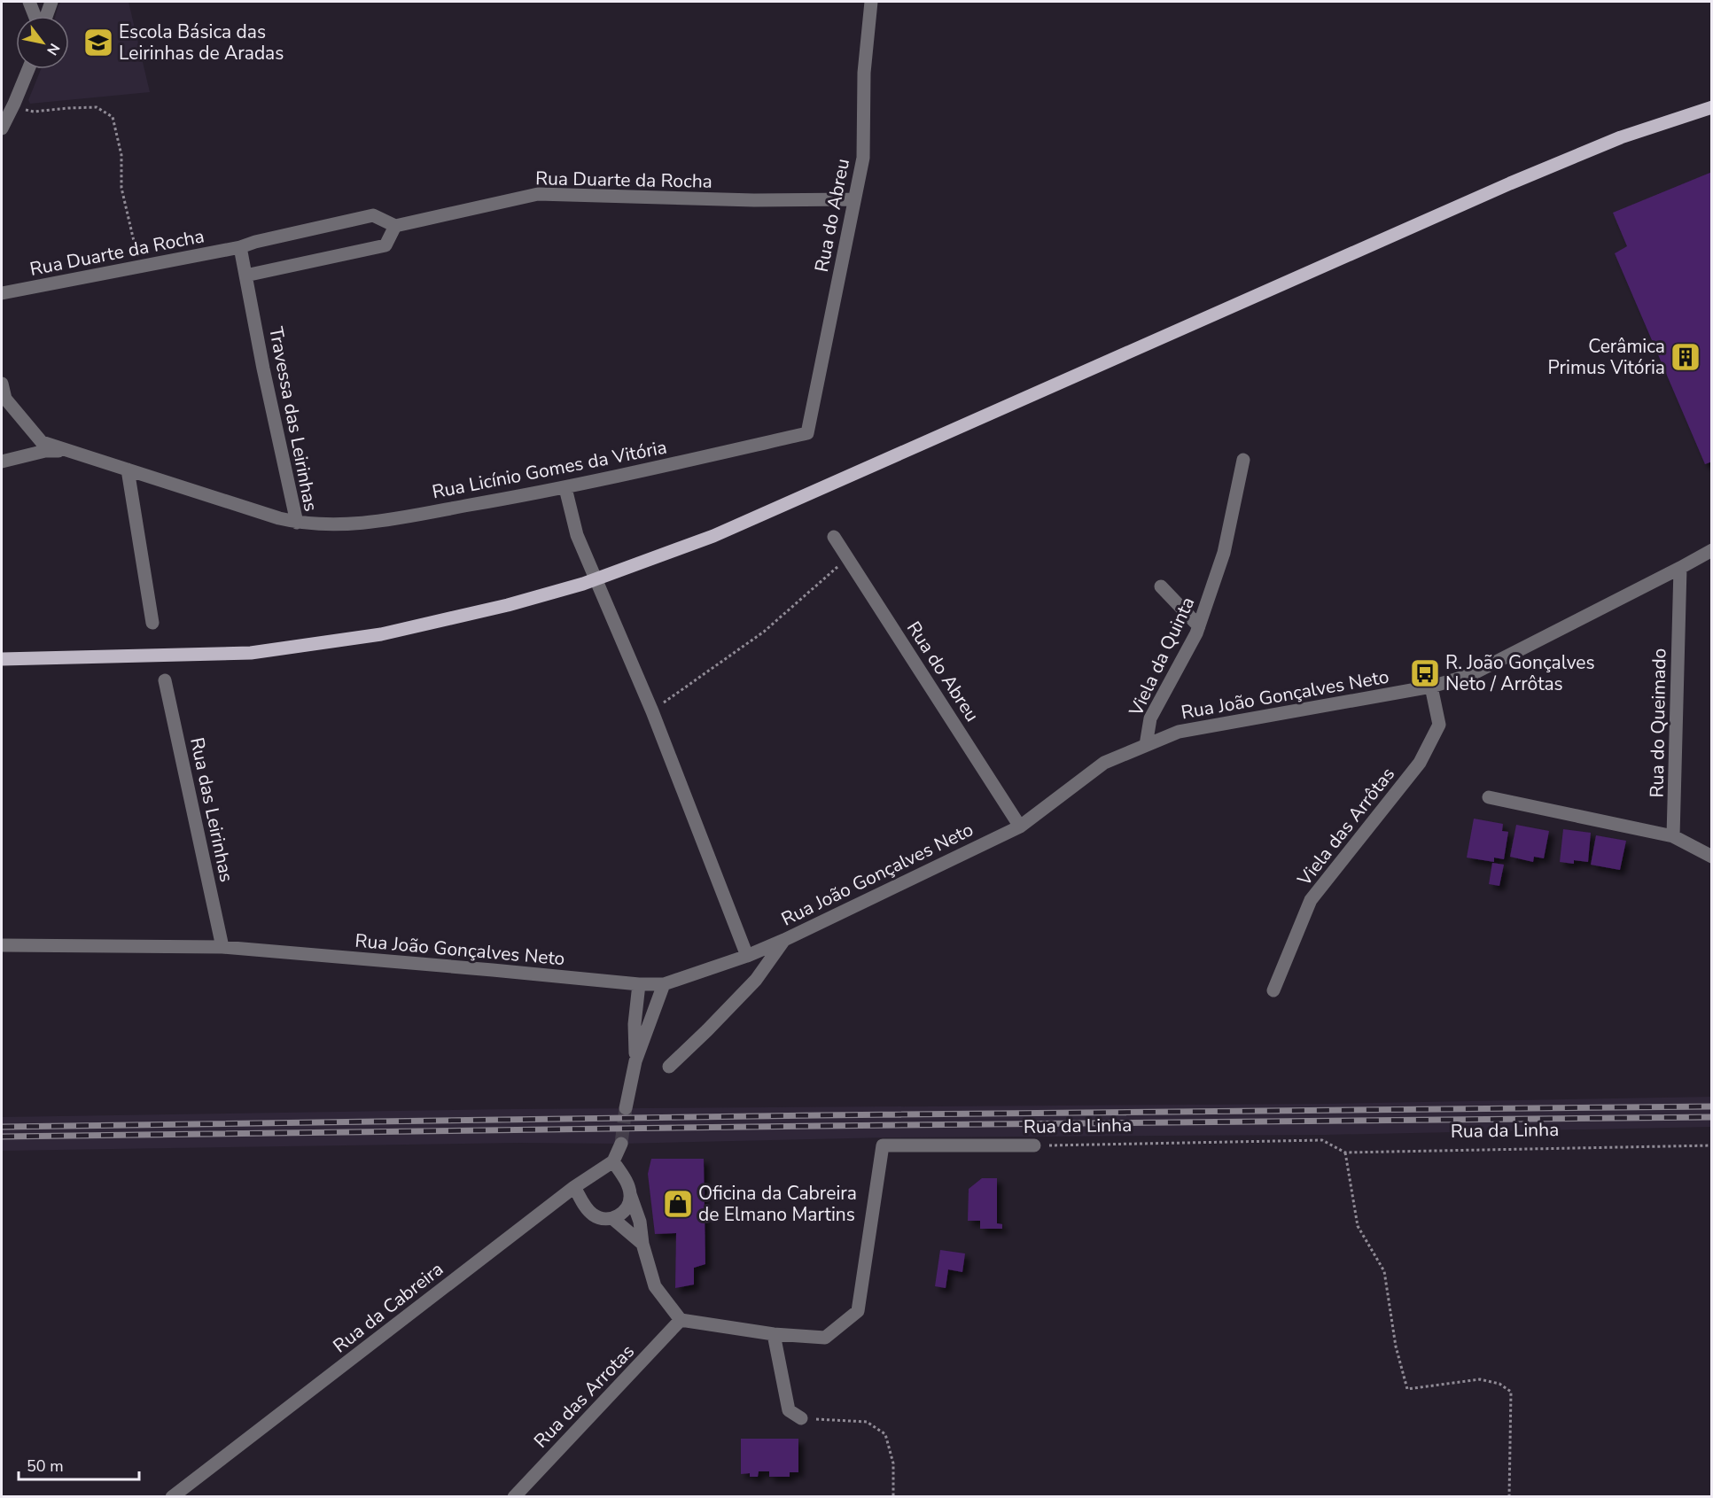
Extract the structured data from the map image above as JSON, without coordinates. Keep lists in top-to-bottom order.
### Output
{
  "streets": {
    "street": [
      "Rua Duarte da Rocha",
      "Rua do Abreu",
      "Travessa das Leirinhas",
      "Rua Licínio Gomes da Vitória",
      "Viela da Quinta",
      "Rua João Gonçalves Neto",
      "Rua do Queimado",
      "Rua das Leirinhas",
      "Viela das Arrôtas",
      "Rua da Linha",
      "Rua da Cabreira",
      "Rua das Arrotas"
    ]
  },
  "crossings": [
    ["Rua Duarte da Rocha", "Rua do Abreu"],
    ["Rua Duarte da Rocha", "Travessa das Leirinhas"],
    ["Rua do Abreu", "Rua Licínio Gomes da Vitória"],
    ["Rua do Abreu", "Rua João Gonçalves Neto"],
    ["Travessa das Leirinhas", "Rua Licínio Gomes da Vitória"],
    ["Viela da Quinta", "Rua João Gonçalves Neto"],
    ["Rua João Gonçalves Neto", "Rua do Queimado"],
    ["Rua João Gonçalves Neto", "Rua das Leirinhas"],
    ["Rua João Gonçalves Neto", "Viela das Arrôtas"],
    ["Rua da Linha", "Rua das Arrotas"]
  ],
  "places": {
    "school or university": ["Escola Básica das Leirinhas de Aradas"],
    "building": ["Cerâmica Primus Vitória"],
    "bus stop": ["R. João Gonçalves Neto / Arrôtas"],
    "shop": ["Oficina da Cabreira de Elmano Martins"]
  },
  "scale_bar": "50 m",
  "north": "bottom right"
}
